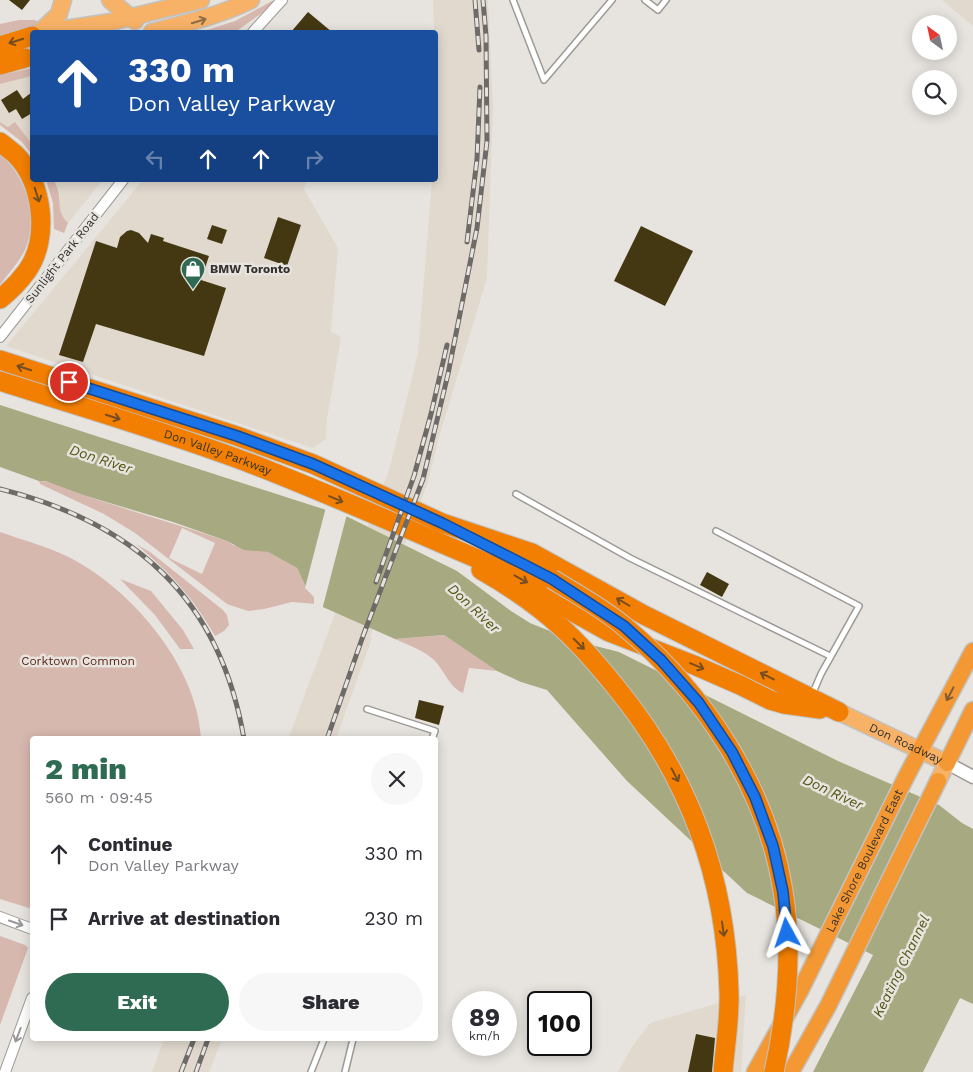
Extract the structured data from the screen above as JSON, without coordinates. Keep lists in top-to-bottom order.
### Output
{
  "streets": {
    "highway": ["Don Valley Parkway", "Lake Shore Boulevard East"],
    "main road": ["Don Roadway"],
    "street": ["Sunlight Park Road"]
  },
  "crossings": [
    ["Don Roadway", "Lake Shore Boulevard East"]
  ],
  "water": ["Don River", "Keating Channel"],
  "parks": ["Corktown Common"],
  "places": {
    "shop": ["BMW Toronto"]
  },
  "north": "top left",
  "page": {
    "turn": ["330 m", "Don Valley Parkway"],
    "heading": ["2 min", "560 m · 09:45"],
    "list": [
      {
        "name": "Continue",
        "note": "Don Valley Parkway",
        "value": "330 m"
      },
      {
        "name": "Arrive at destination",
        "value": "230 m"
      }
    ],
    "buttons": ["Exit", "Share"],
    "speed": "89 km/h",
    "limit": "100"
  }
}
